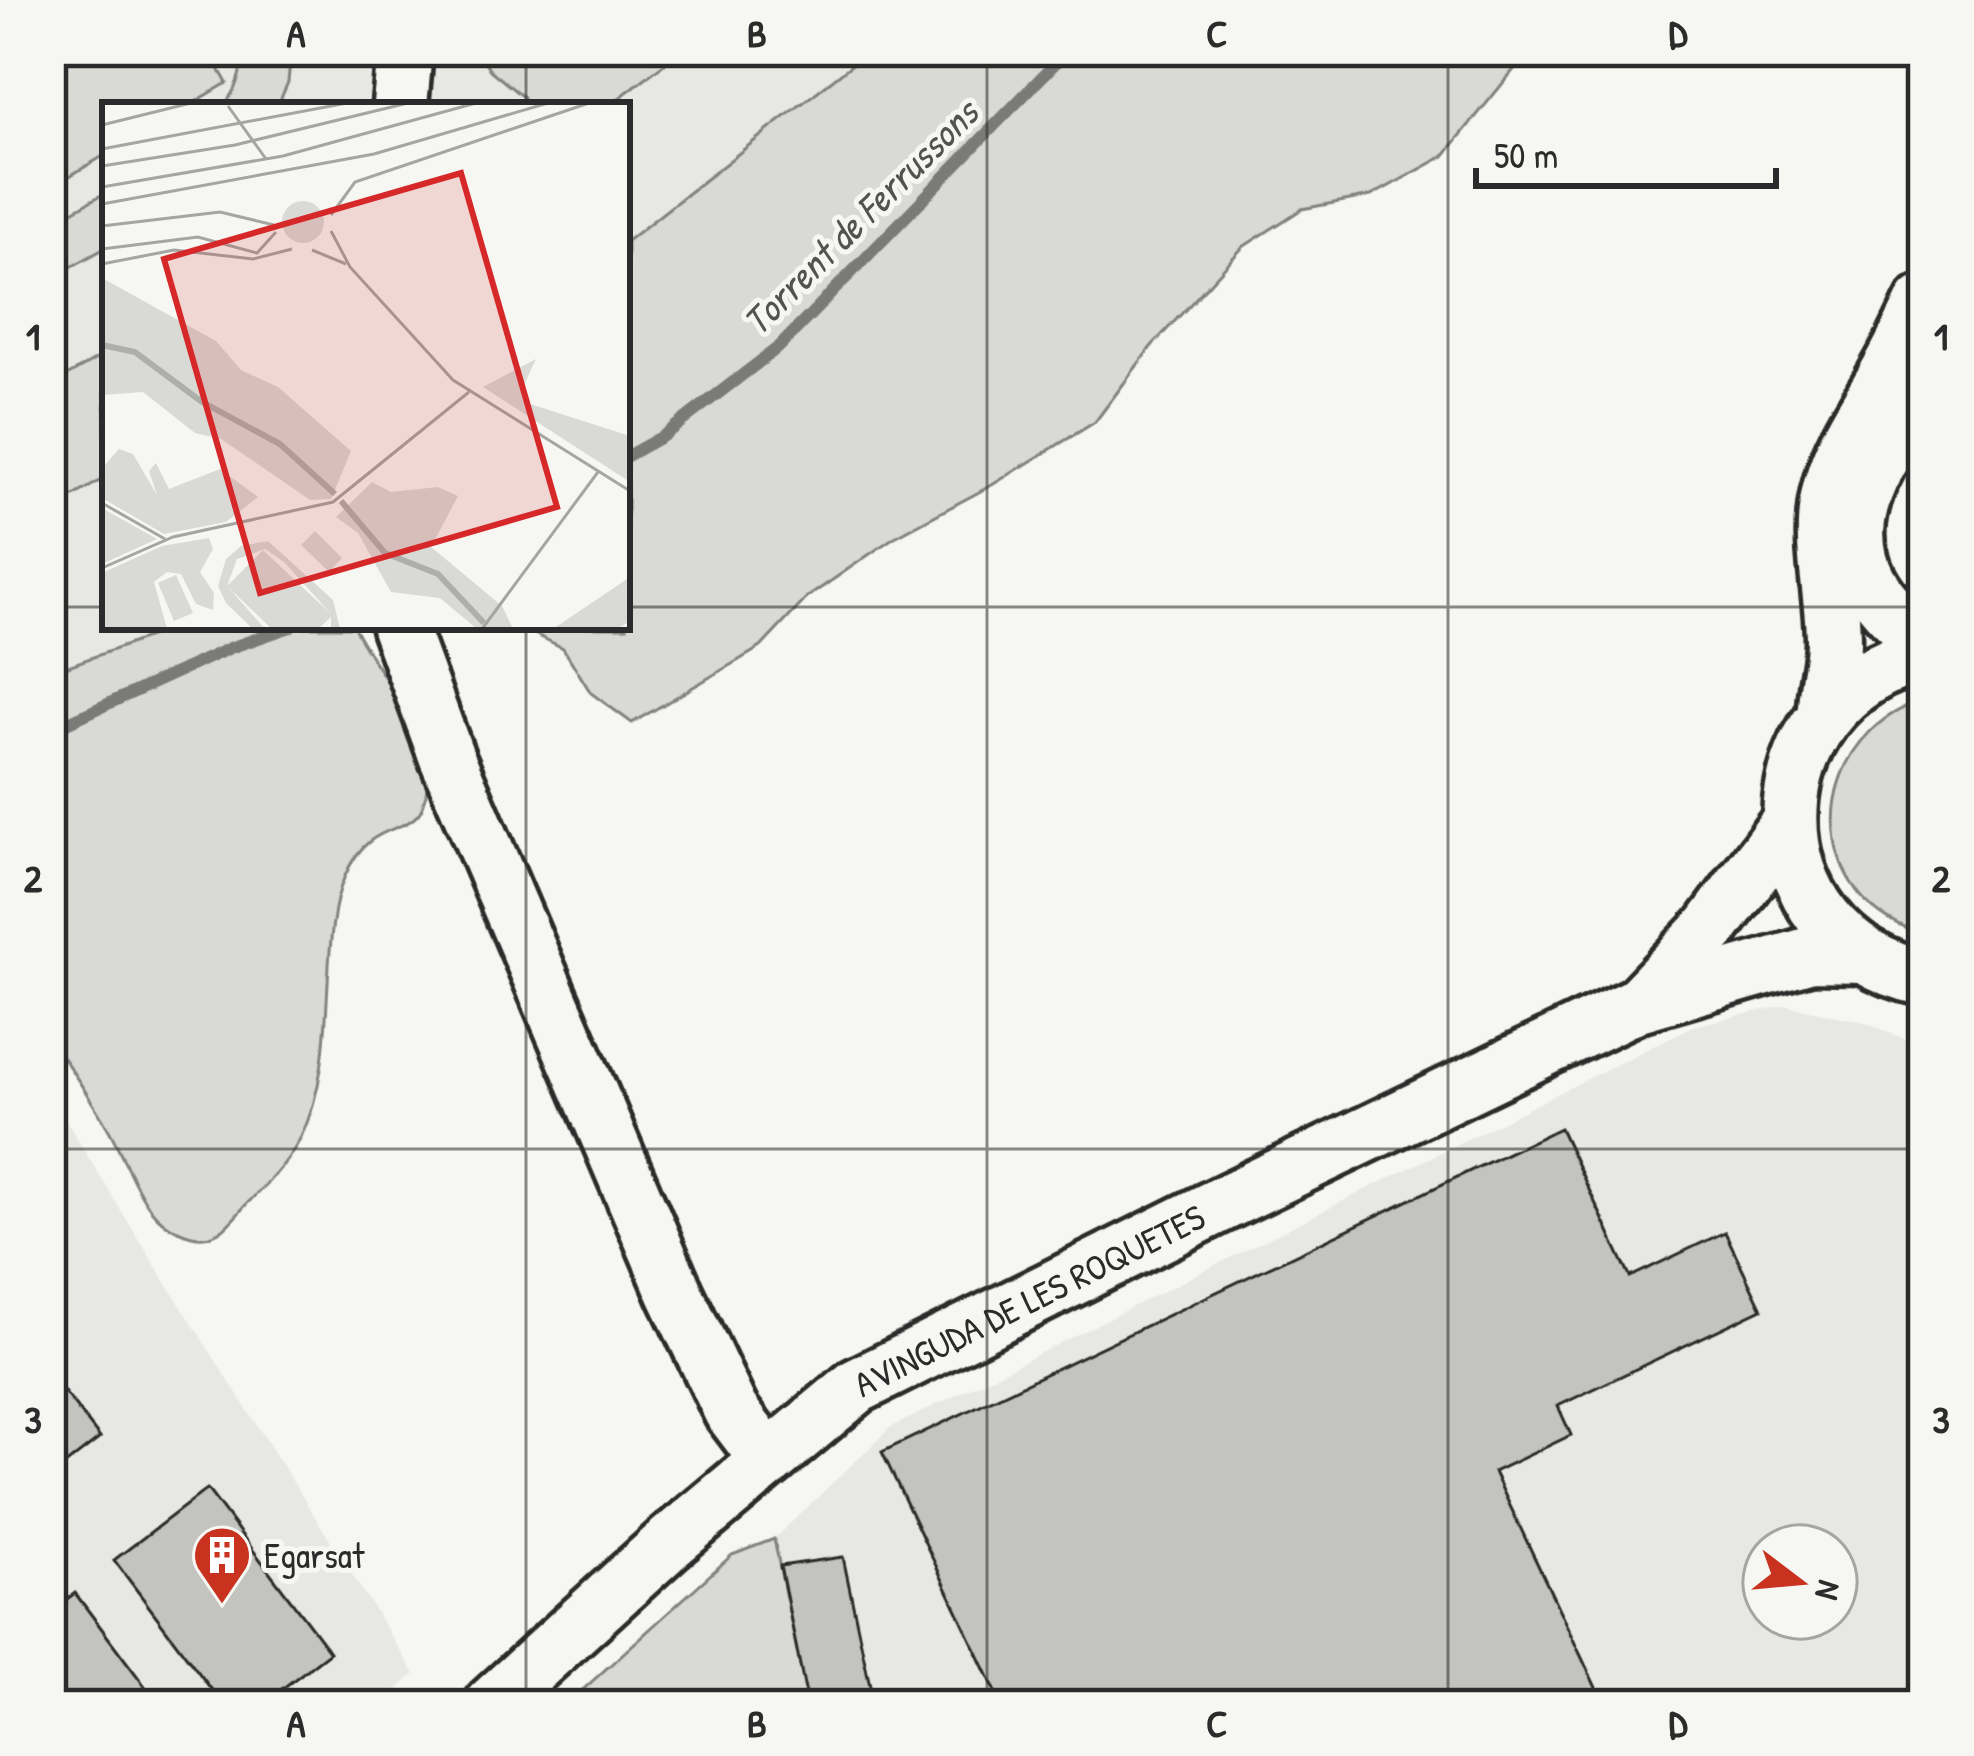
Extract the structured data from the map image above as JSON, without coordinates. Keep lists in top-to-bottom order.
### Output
{
  "streets": {
    "street": ["AVINGUDA DE LES ROQUETES"]
  },
  "water": ["Torrent de Ferrussons"],
  "places": {
    "building": ["Egarsat"]
  },
  "scale_bar": "50 m",
  "north": "right",
  "grid": {
    "columns": [
      "A",
      "B",
      "C",
      "D"
    ],
    "rows": ["1", "2", "3"]
  }
}
